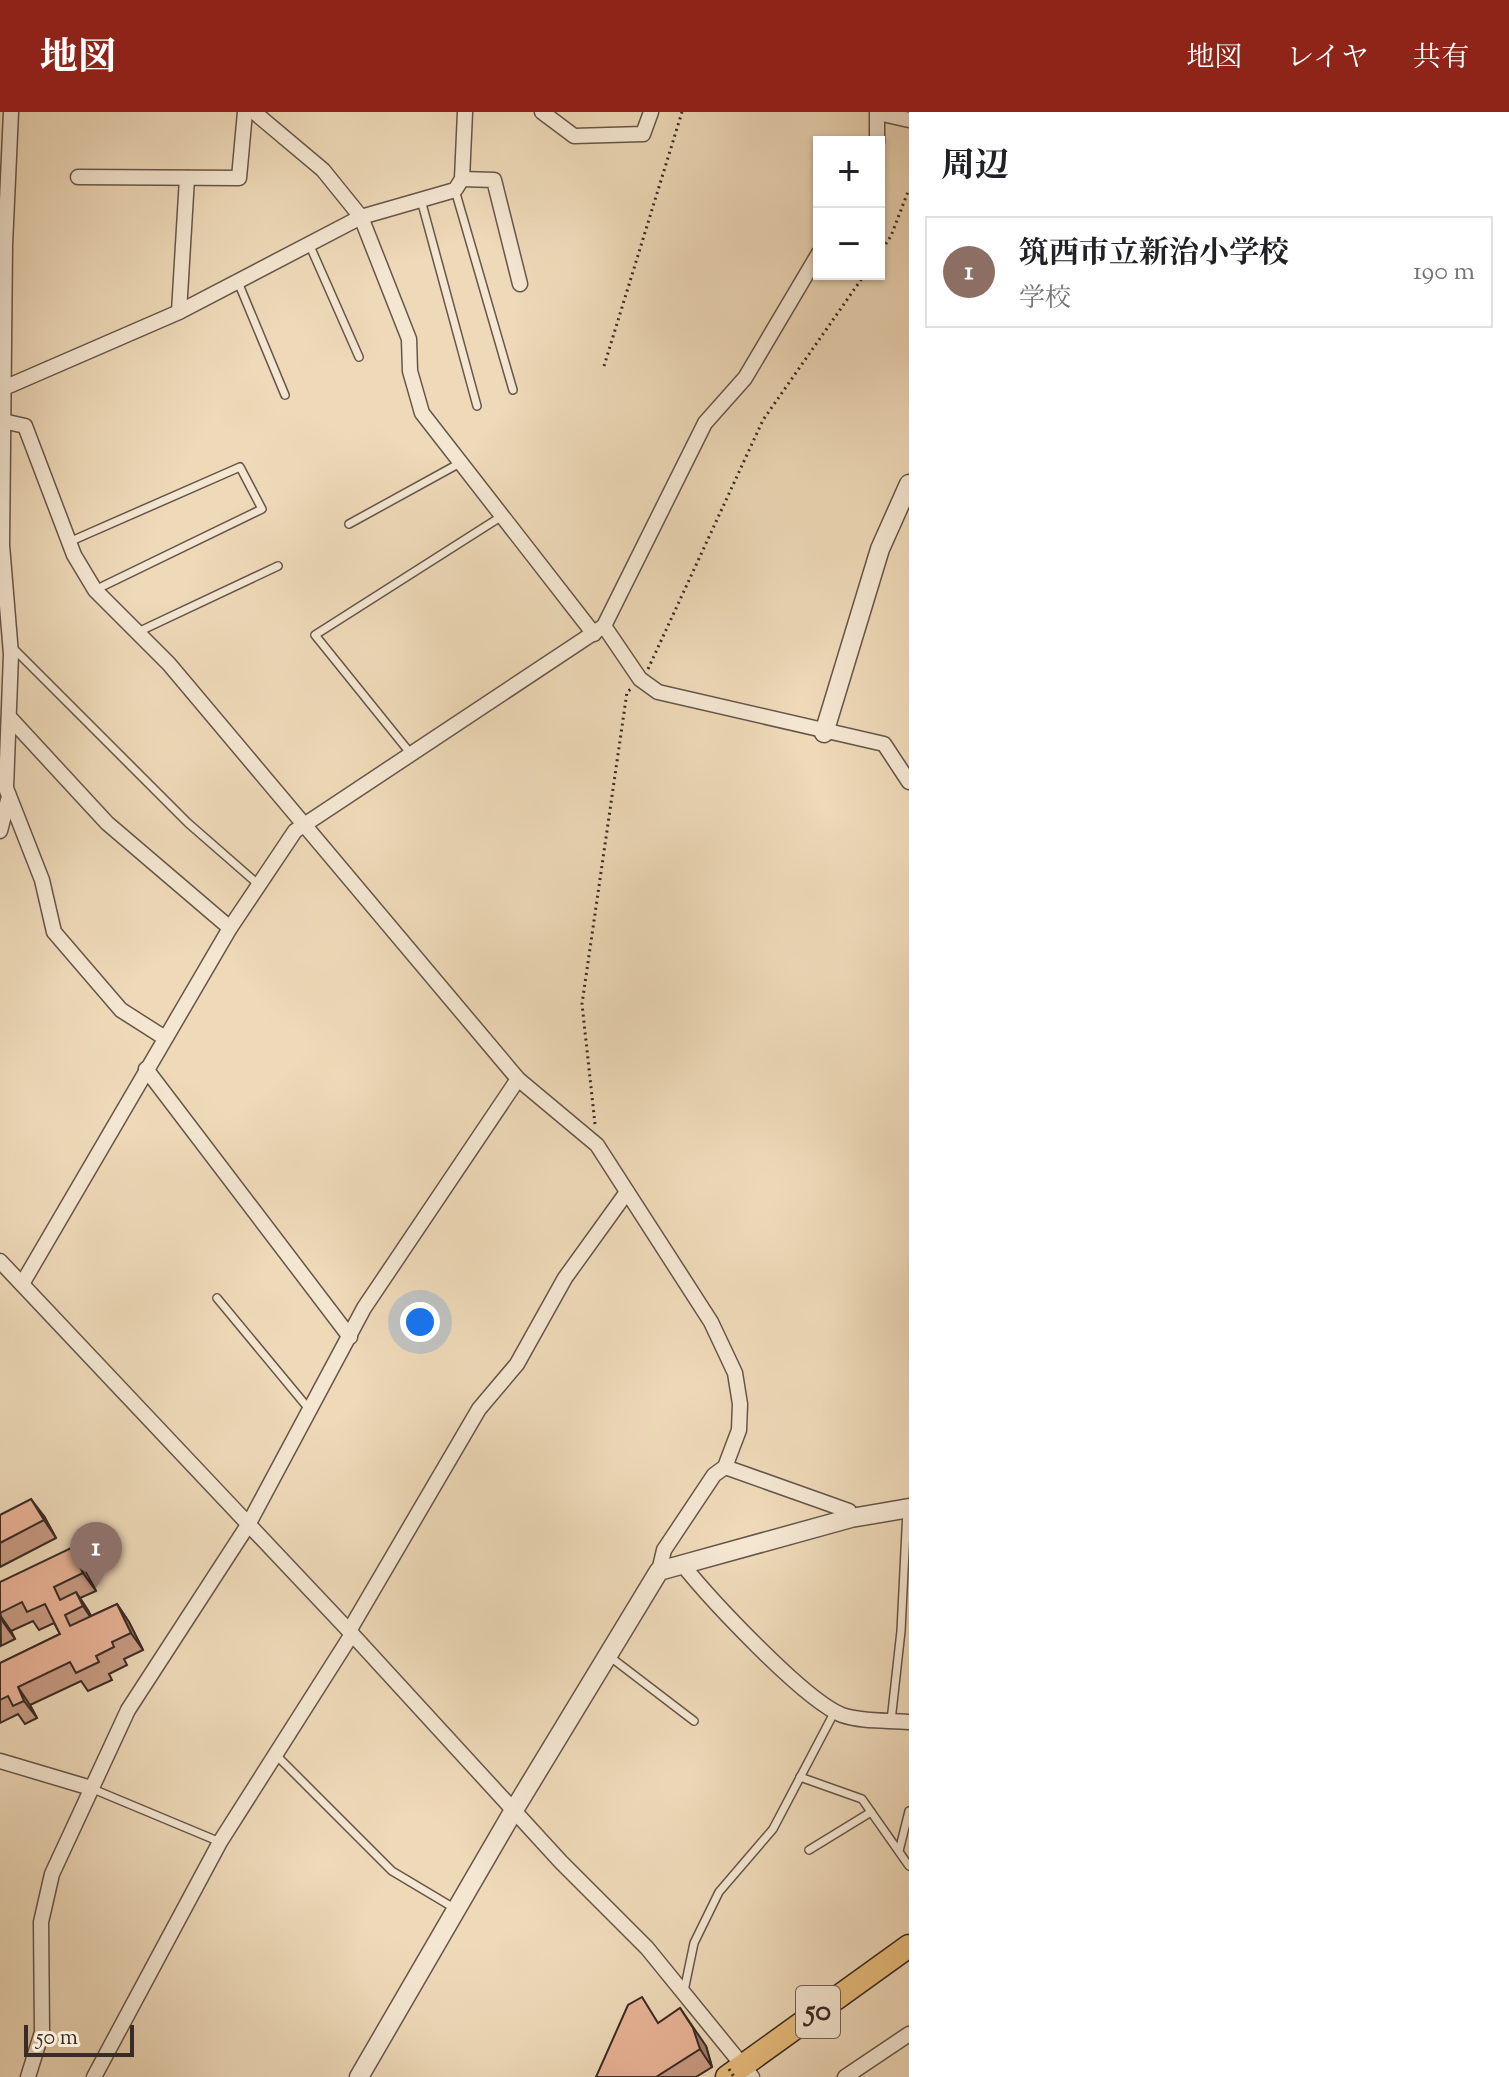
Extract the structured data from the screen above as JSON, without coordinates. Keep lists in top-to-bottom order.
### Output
{
  "streets": {
    "highway": ["50"]
  },
  "scale_bar": "50 m",
  "page": {
    "header": "地図",
    "nav": ["地図", "レイヤ", "共有"],
    "heading": "周辺",
    "map_buttons": ["+", "−"],
    "list": [
      {
        "mark": "1",
        "name": "筑西市立新治小学校",
        "note": "学校",
        "value": "190 m"
      }
    ],
    "pins": "1",
    "scale": "50 m"
  }
}
